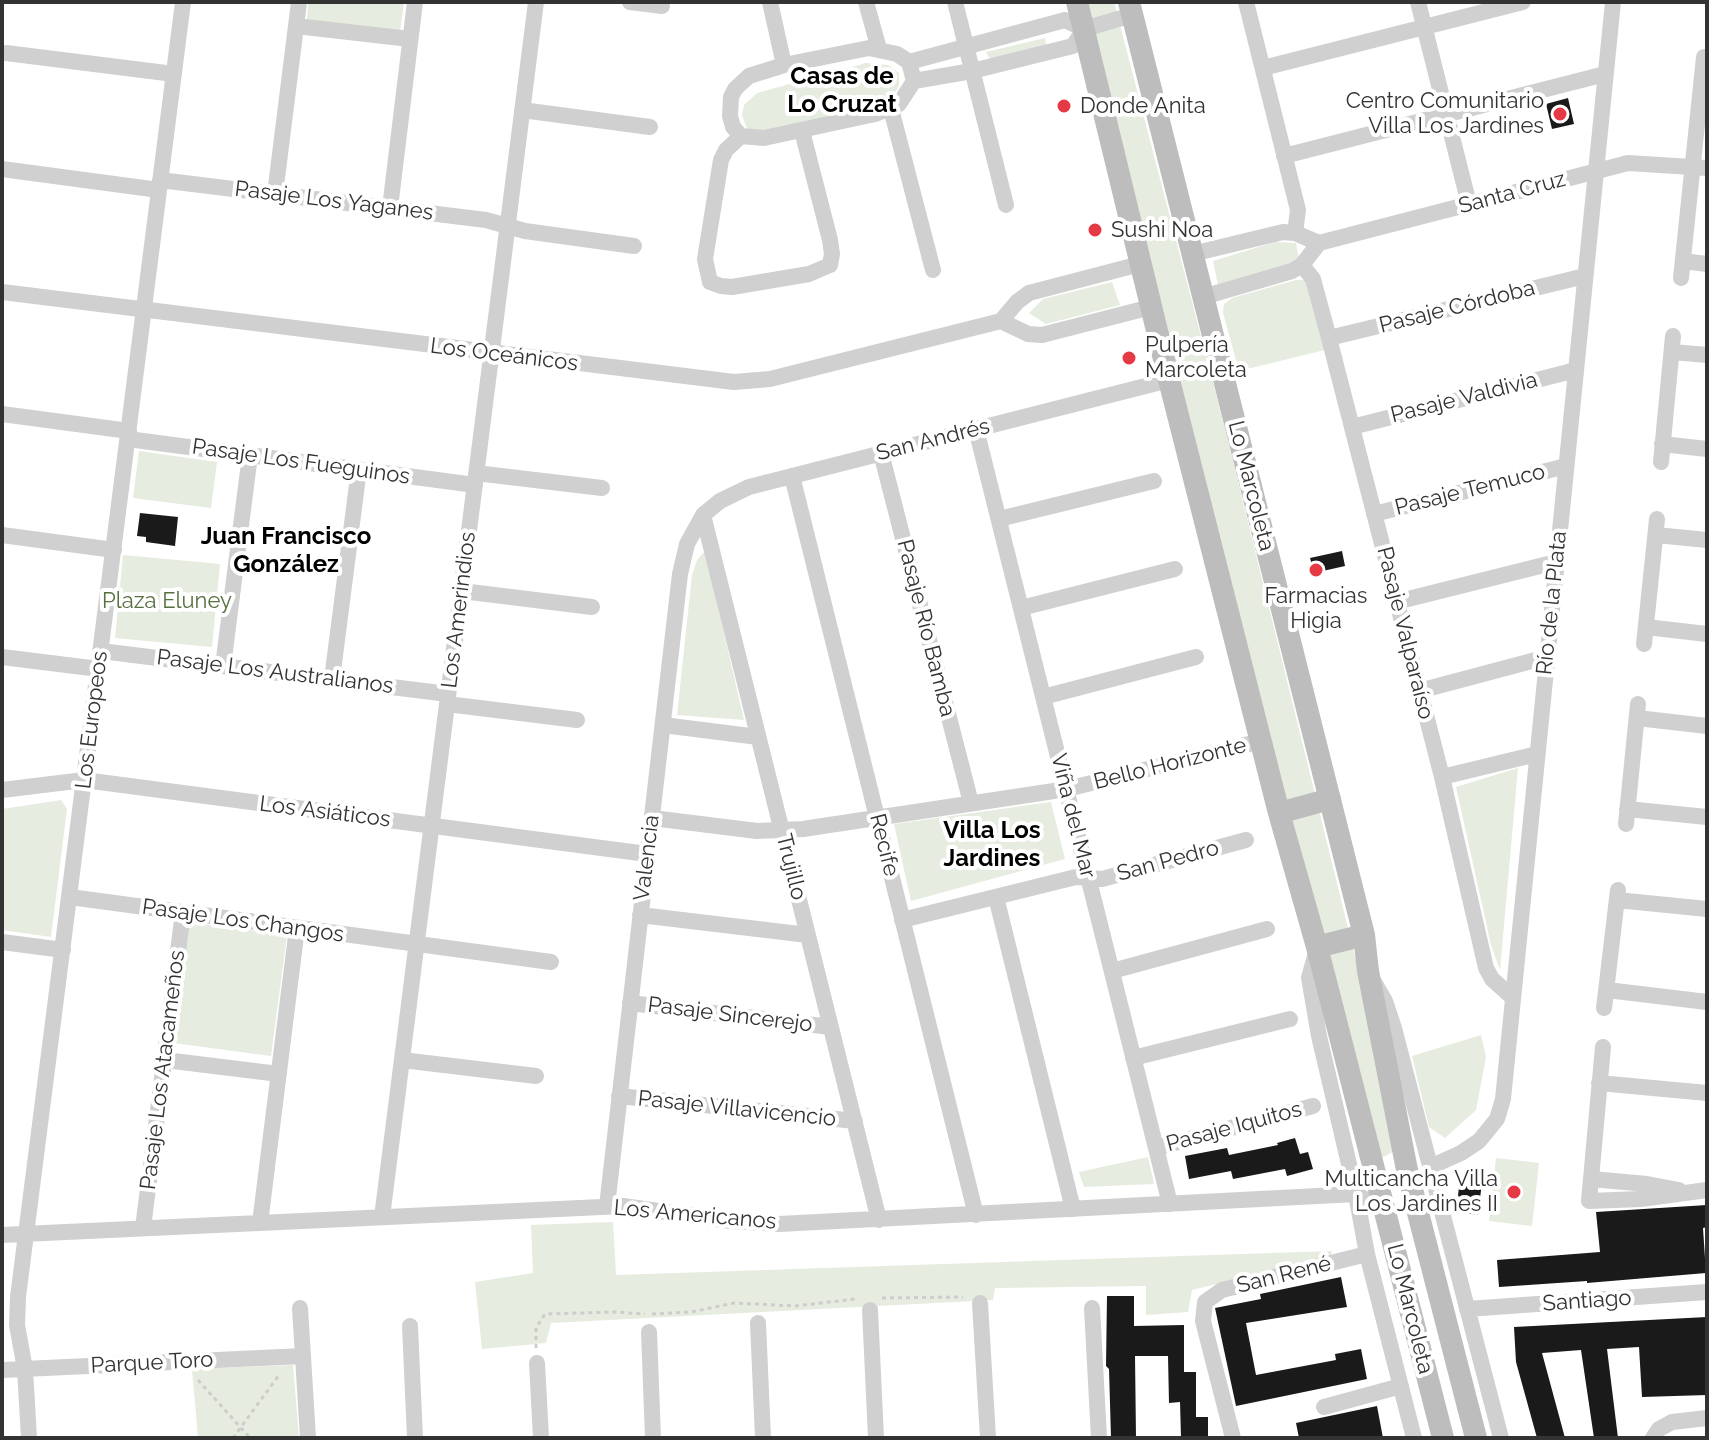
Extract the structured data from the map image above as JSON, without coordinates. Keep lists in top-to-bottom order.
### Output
{
  "streets": {
    "main road": ["Lo Marcoleta"],
    "street": [
      "Santa Cruz",
      "Pasaje Los Yaganes",
      "Pasaje Córdoba",
      "Los Oceánicos",
      "Pasaje Valdivia",
      "San Andrés",
      "Pasaje Los Fueguinos",
      "Pasaje Temuco",
      "Río de la Plata",
      "Los Amerindios",
      "Pasaje Río Bamba",
      "Pasaje Valparaíso",
      "Pasaje Los Australianos",
      "Los Europeos",
      "Bello Horizonte",
      "Los Asiáticos",
      "Viña del Mar",
      "Recife",
      "Valencia",
      "San Pedro",
      "Trujillo",
      "Pasaje Los Changos",
      "Pasaje Sincerejo",
      "Pasaje Los Atacameños",
      "Pasaje Villavicencio",
      "Pasaje Iquitos",
      "Los Americanos",
      "San René",
      "Santiago",
      "Parque Toro"
    ]
  },
  "crossings": [
    ["Santa Cruz", "Río de la Plata"],
    ["Pasaje Los Yaganes", "Los Amerindios"],
    ["Pasaje Los Yaganes", "Los Europeos"],
    ["Pasaje Córdoba", "Río de la Plata"],
    ["Pasaje Córdoba", "Pasaje Valparaíso"],
    ["Los Oceánicos", "Los Amerindios"],
    ["Los Oceánicos", "Los Europeos"],
    ["Pasaje Valdivia", "Río de la Plata"],
    ["Pasaje Valdivia", "Pasaje Valparaíso"],
    ["San Andrés", "Lo Marcoleta"],
    ["San Andrés", "Pasaje Río Bamba"],
    ["San Andrés", "Viña del Mar"],
    ["San Andrés", "Recife"],
    ["San Andrés", "Valencia"],
    ["San Andrés", "Trujillo"],
    ["Pasaje Los Fueguinos", "Los Amerindios"],
    ["Pasaje Los Fueguinos", "Los Europeos"],
    ["Lo Marcoleta", "Río de la Plata"],
    ["Lo Marcoleta", "Bello Horizonte"],
    ["Lo Marcoleta", "Los Americanos"],
    ["Lo Marcoleta", "San René"],
    ["Lo Marcoleta", "Santiago"],
    ["Pasaje Temuco", "Río de la Plata"],
    ["Pasaje Temuco", "Pasaje Valparaíso"],
    ["Río de la Plata", "Pasaje Valparaíso"],
    ["Los Amerindios", "Pasaje Los Australianos"],
    ["Los Amerindios", "Los Asiáticos"],
    ["Los Amerindios", "Pasaje Los Changos"],
    ["Los Amerindios", "Los Americanos"],
    ["Pasaje Río Bamba", "Bello Horizonte"],
    ["Pasaje Los Australianos", "Los Europeos"],
    ["Los Europeos", "Los Asiáticos"],
    ["Los Europeos", "Pasaje Los Changos"],
    ["Los Europeos", "Los Americanos"],
    ["Los Europeos", "Parque Toro"],
    ["Bello Horizonte", "Viña del Mar"],
    ["Bello Horizonte", "Recife"],
    ["Bello Horizonte", "Valencia"],
    ["Bello Horizonte", "Trujillo"],
    ["Los Asiáticos", "Valencia"],
    ["Viña del Mar", "San Pedro"],
    ["Viña del Mar", "Pasaje Iquitos"],
    ["Viña del Mar", "Los Americanos"],
    ["Recife", "San Pedro"],
    ["Recife", "Los Americanos"],
    ["Valencia", "Trujillo"],
    ["Valencia", "Pasaje Sincerejo"],
    ["Valencia", "Pasaje Villavicencio"],
    ["Valencia", "Los Americanos"],
    ["Trujillo", "Pasaje Sincerejo"],
    ["Trujillo", "Pasaje Villavicencio"],
    ["Trujillo", "Los Americanos"],
    ["Pasaje Los Changos", "Pasaje Los Atacameños"],
    ["Pasaje Los Atacameños", "Los Americanos"]
  ],
  "districts": ["Casas de Lo Cruzat", "Juan Francisco González", "Villa Los Jardines"],
  "parks": ["Plaza Eluney"],
  "places": [
    "Donde Anita",
    "Centro Comunitario Villa Los Jardines",
    "Sushi Noa",
    "Pulpería Marcoleta",
    "Farmacias Higia",
    "Multicancha Villa Los Jardines II"
  ]
}
